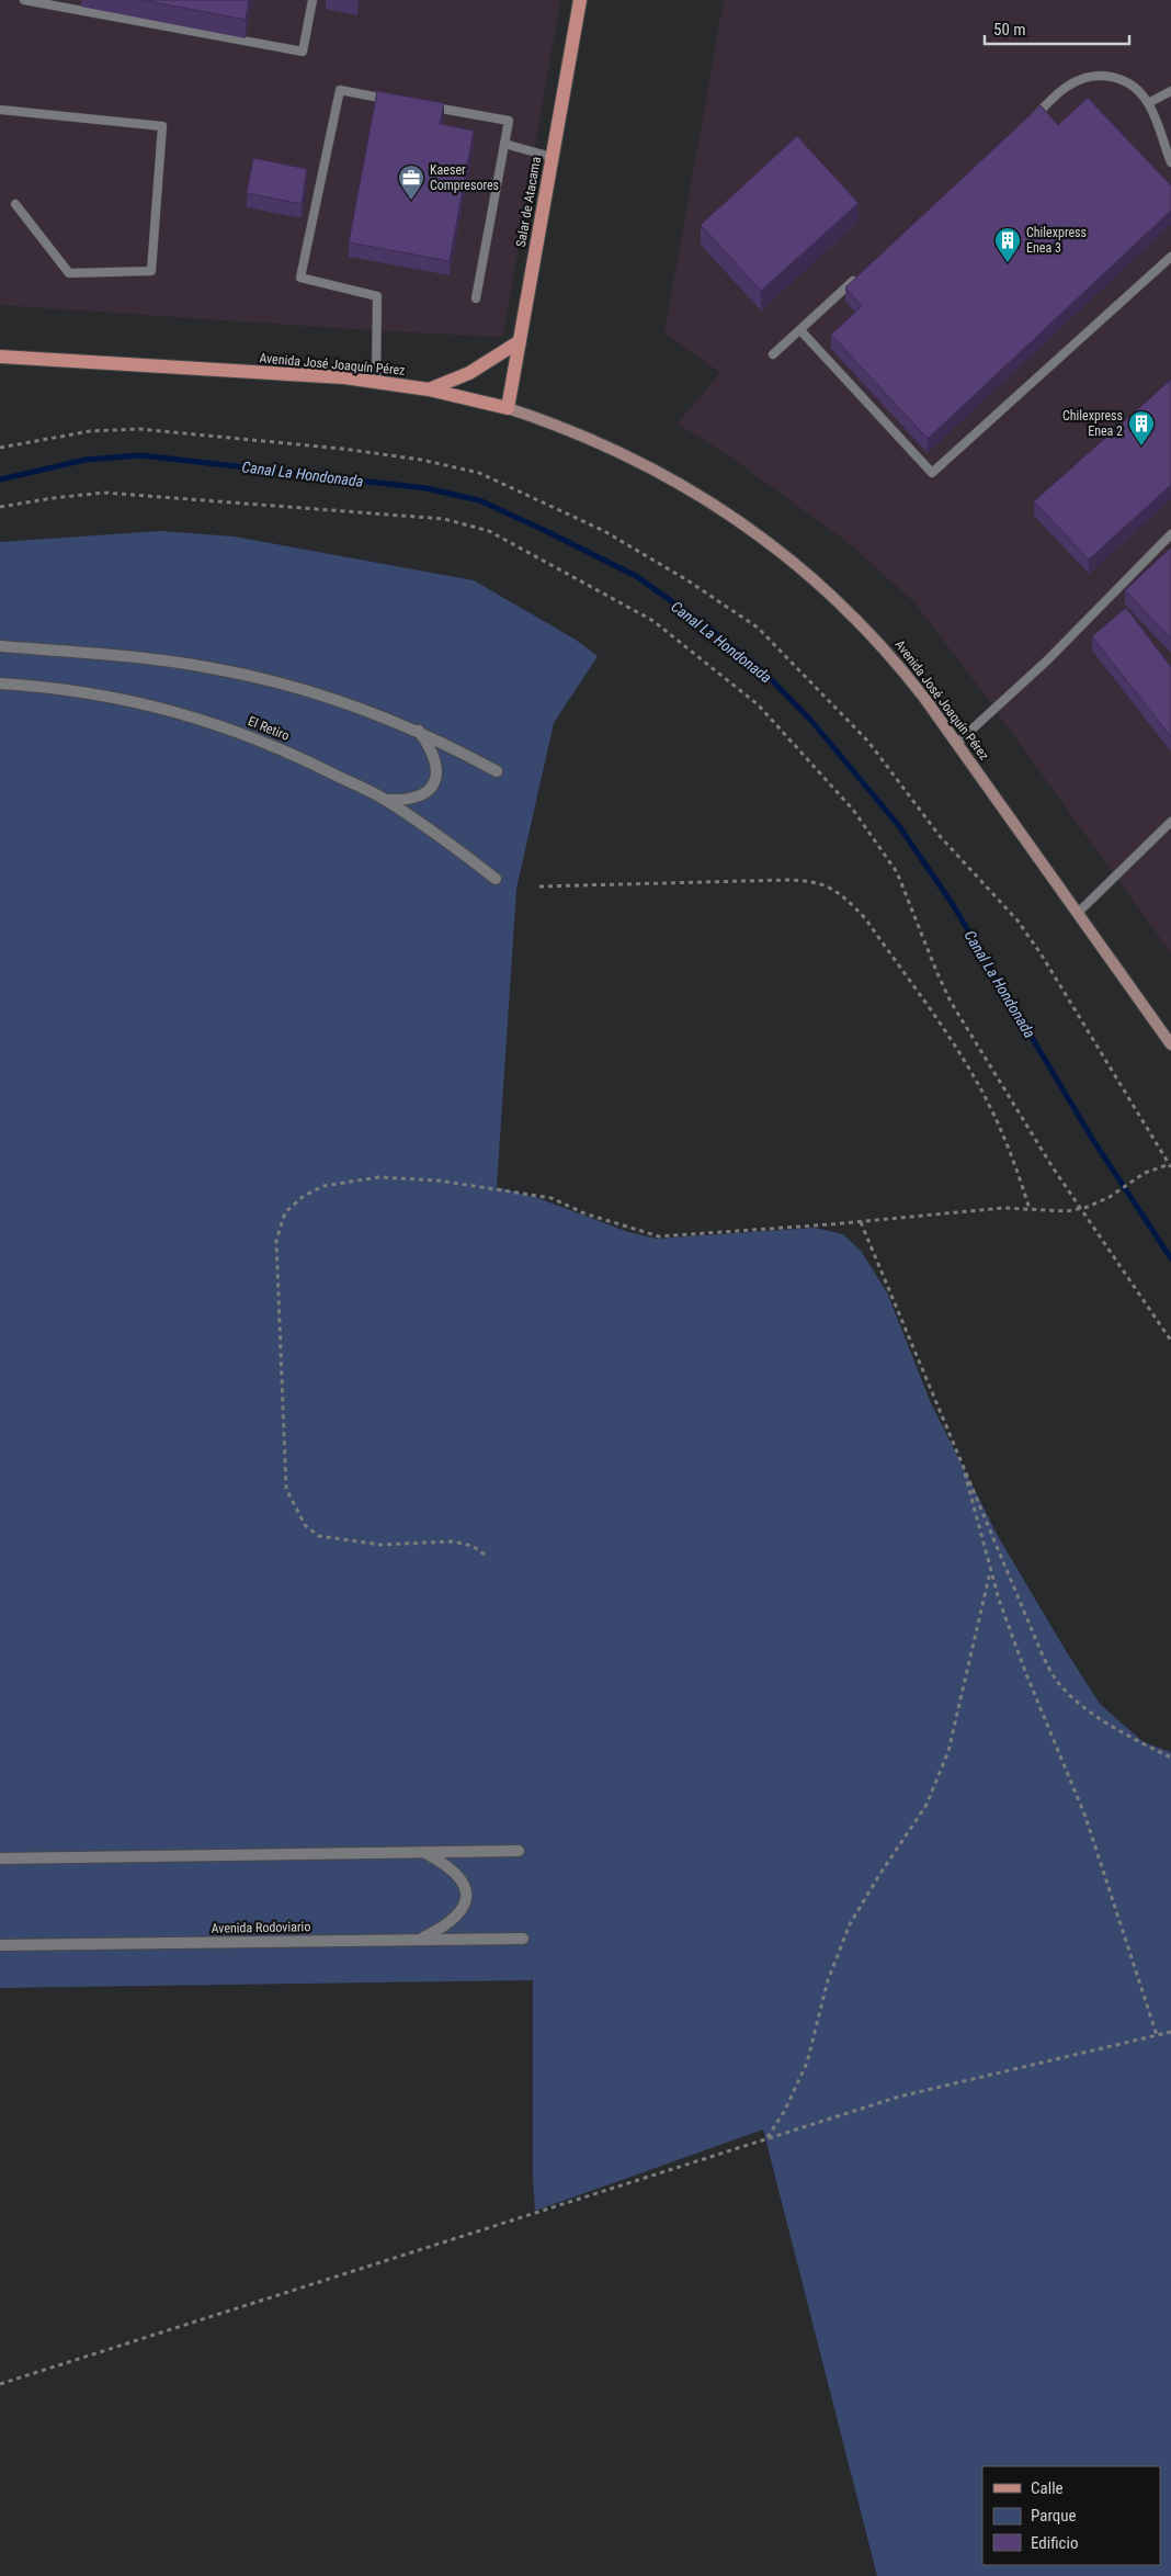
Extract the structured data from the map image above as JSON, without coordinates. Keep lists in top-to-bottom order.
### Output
{
  "streets": {
    "main road": ["Salar de Atacama", "Avenida José Joaquín Pérez"],
    "street": ["El Retiro", "Avenida Rodoviario"]
  },
  "crossings": [
    ["Salar de Atacama", "Avenida José Joaquín Pérez"]
  ],
  "water": ["Canal La Hondonada"],
  "places": {
    "office": ["Kaeser Compresores"],
    "building": ["Chilexpress Enea 3", "Chilexpress Enea 2"]
  },
  "legend": ["Calle", "Parque", "Edificio"],
  "scale_bar": "50 m"
}
